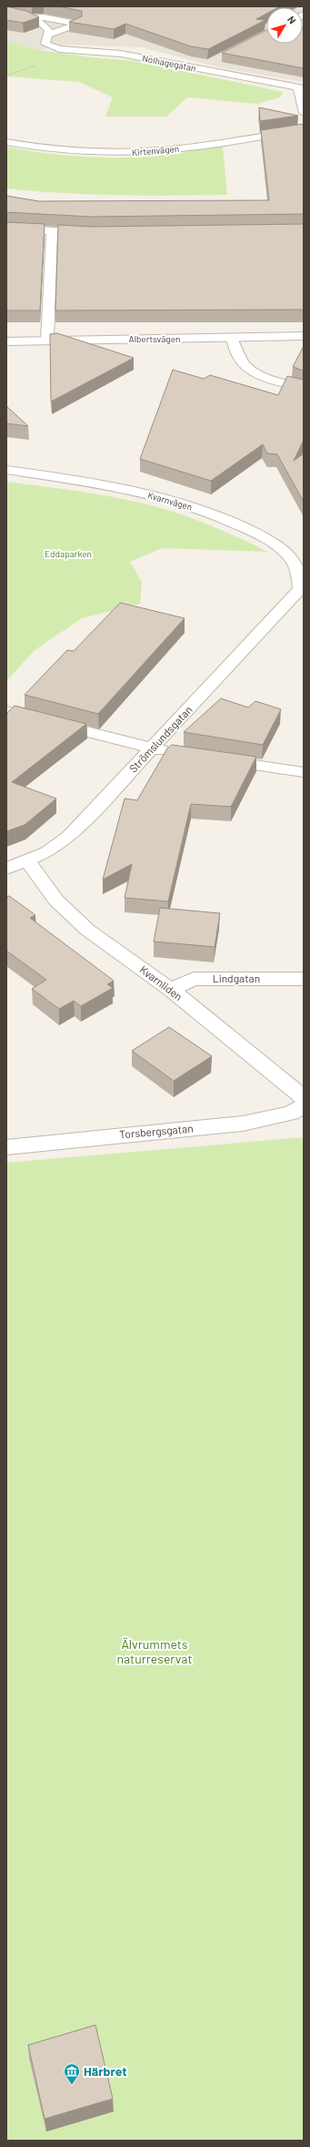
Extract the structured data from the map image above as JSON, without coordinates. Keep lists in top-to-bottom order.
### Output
{
  "streets": {
    "street": [
      "Nolhagegatan",
      "Kirtenvägen",
      "Albertsvägen",
      "Kvarnvägen",
      "Strömslundsgatan",
      "Lindgatan",
      "Kvarnliden",
      "Torsbergsgatan"
    ]
  },
  "crossings": [
    ["Kvarnvägen", "Strömslundsgatan"],
    ["Strömslundsgatan", "Kvarnliden"],
    ["Lindgatan", "Kvarnliden"]
  ],
  "parks": ["Eddaparken", "Älvrummets naturreservat"],
  "places": {
    "museum": ["Härbret"]
  },
  "north": "top right"
}
